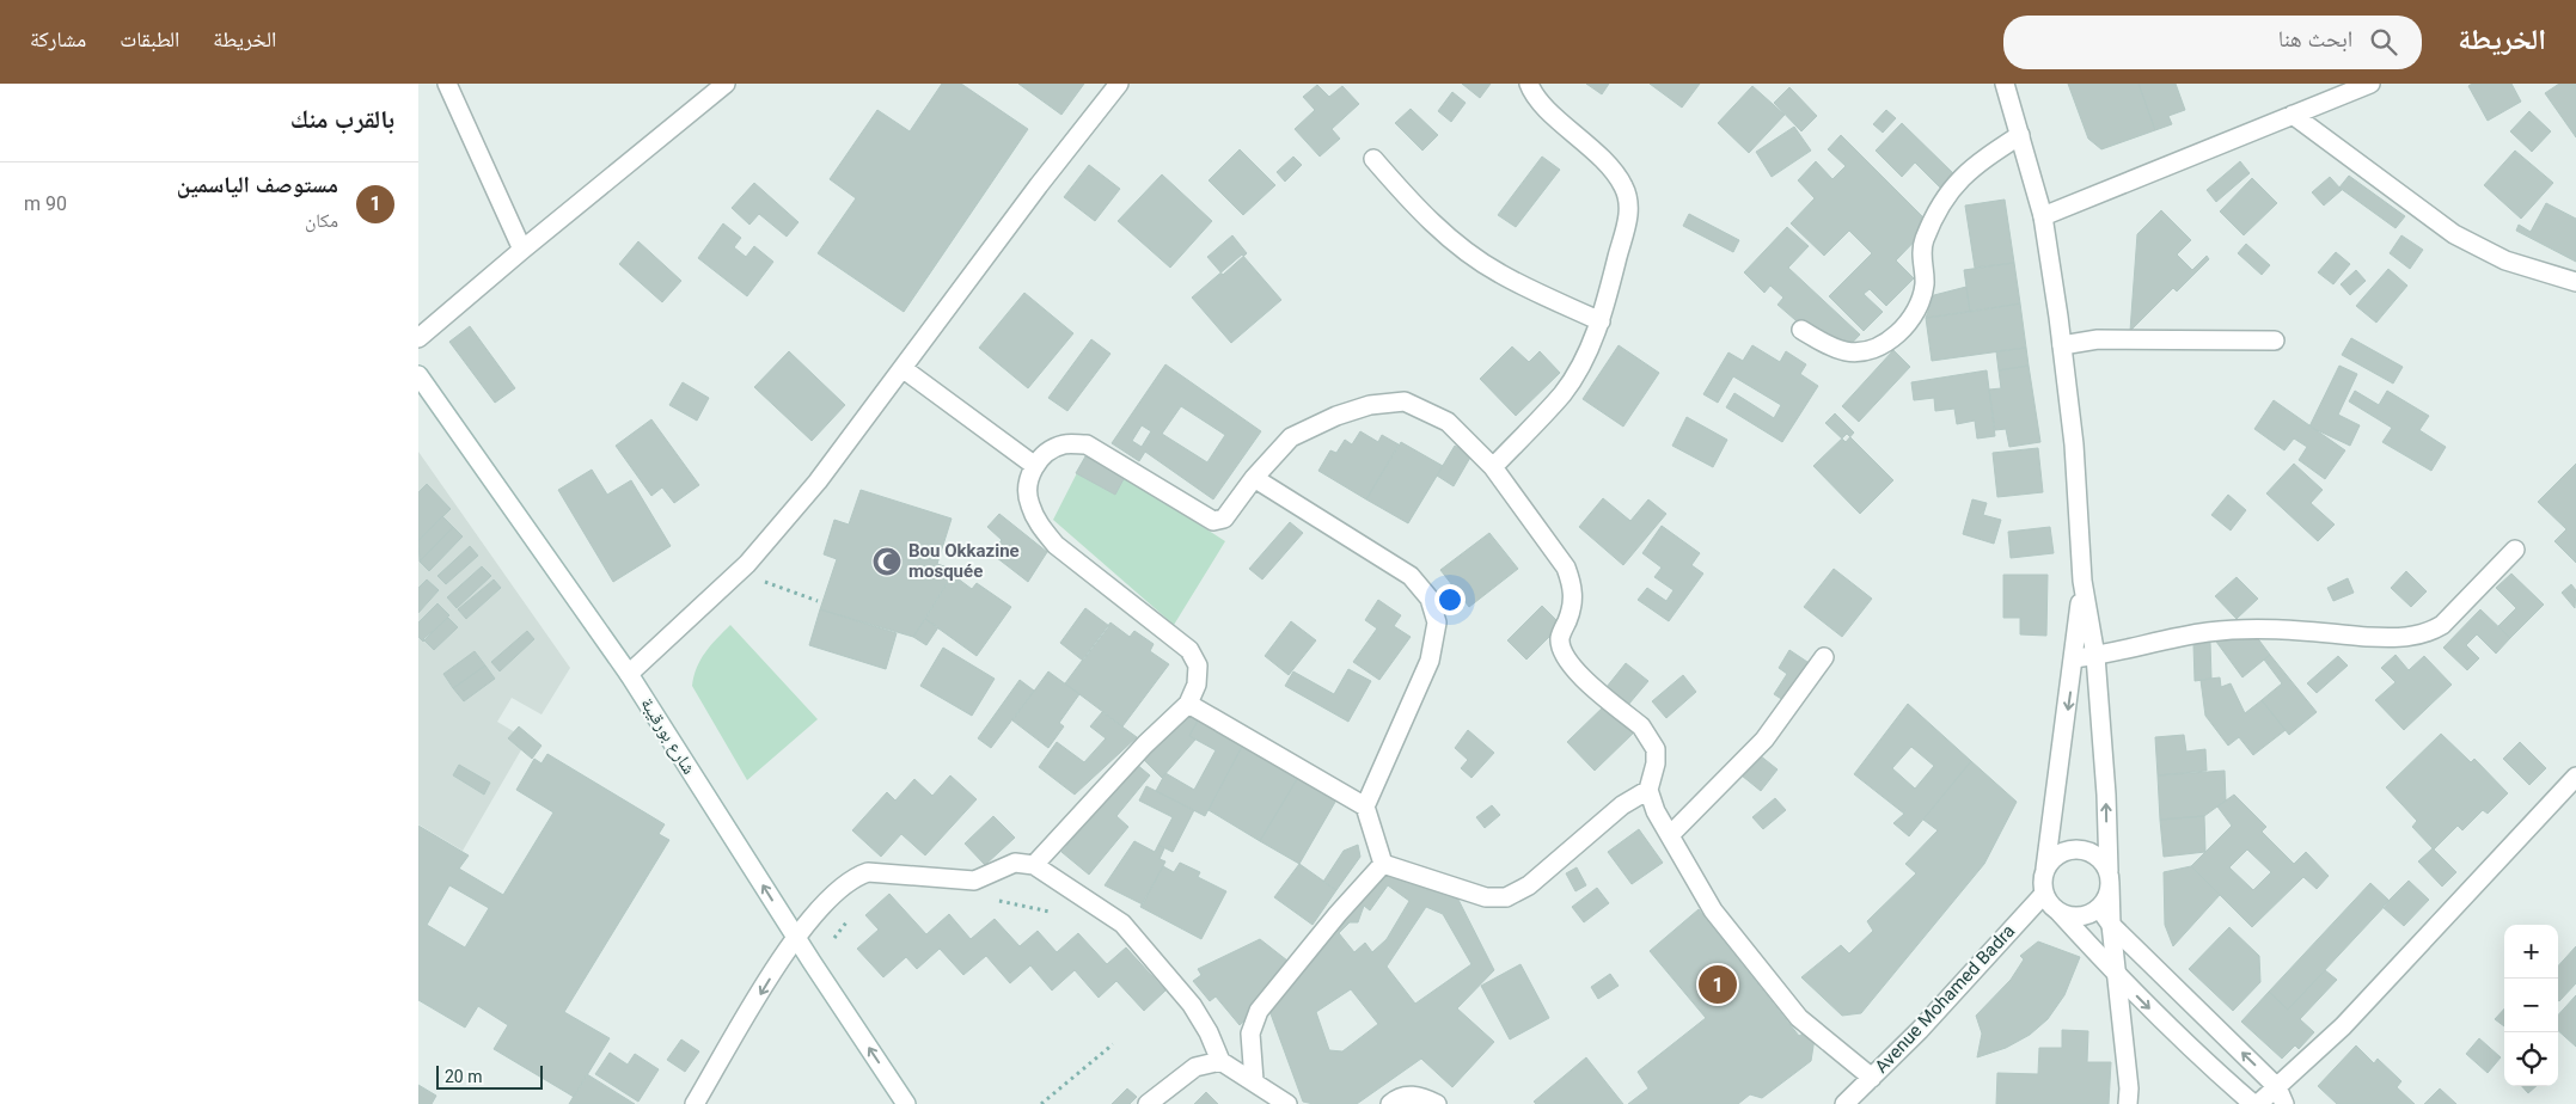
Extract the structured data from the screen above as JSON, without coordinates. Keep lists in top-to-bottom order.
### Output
{
  "streets": {
    "street": ["شارع بورقيبة", "Avenue Mohamed Badra"]
  },
  "one_way": ["شارع بورقيبة"],
  "places": {
    "mosque": ["Bou Okkazine mosquée"]
  },
  "scale_bar": "20 m",
  "page": {
    "header": "الخريطة",
    "search": "ابحث هنا",
    "nav": ["الخريطة", "الطبقات", "مشاركة"],
    "heading": "بالقرب منك",
    "list": [
      {
        "mark": "1",
        "name": "مستوصف الياسمين",
        "note": "مكان",
        "value": "90 m"
      }
    ],
    "map_buttons": ["+", "−"],
    "pins": "1",
    "scale": "20 m"
  }
}
